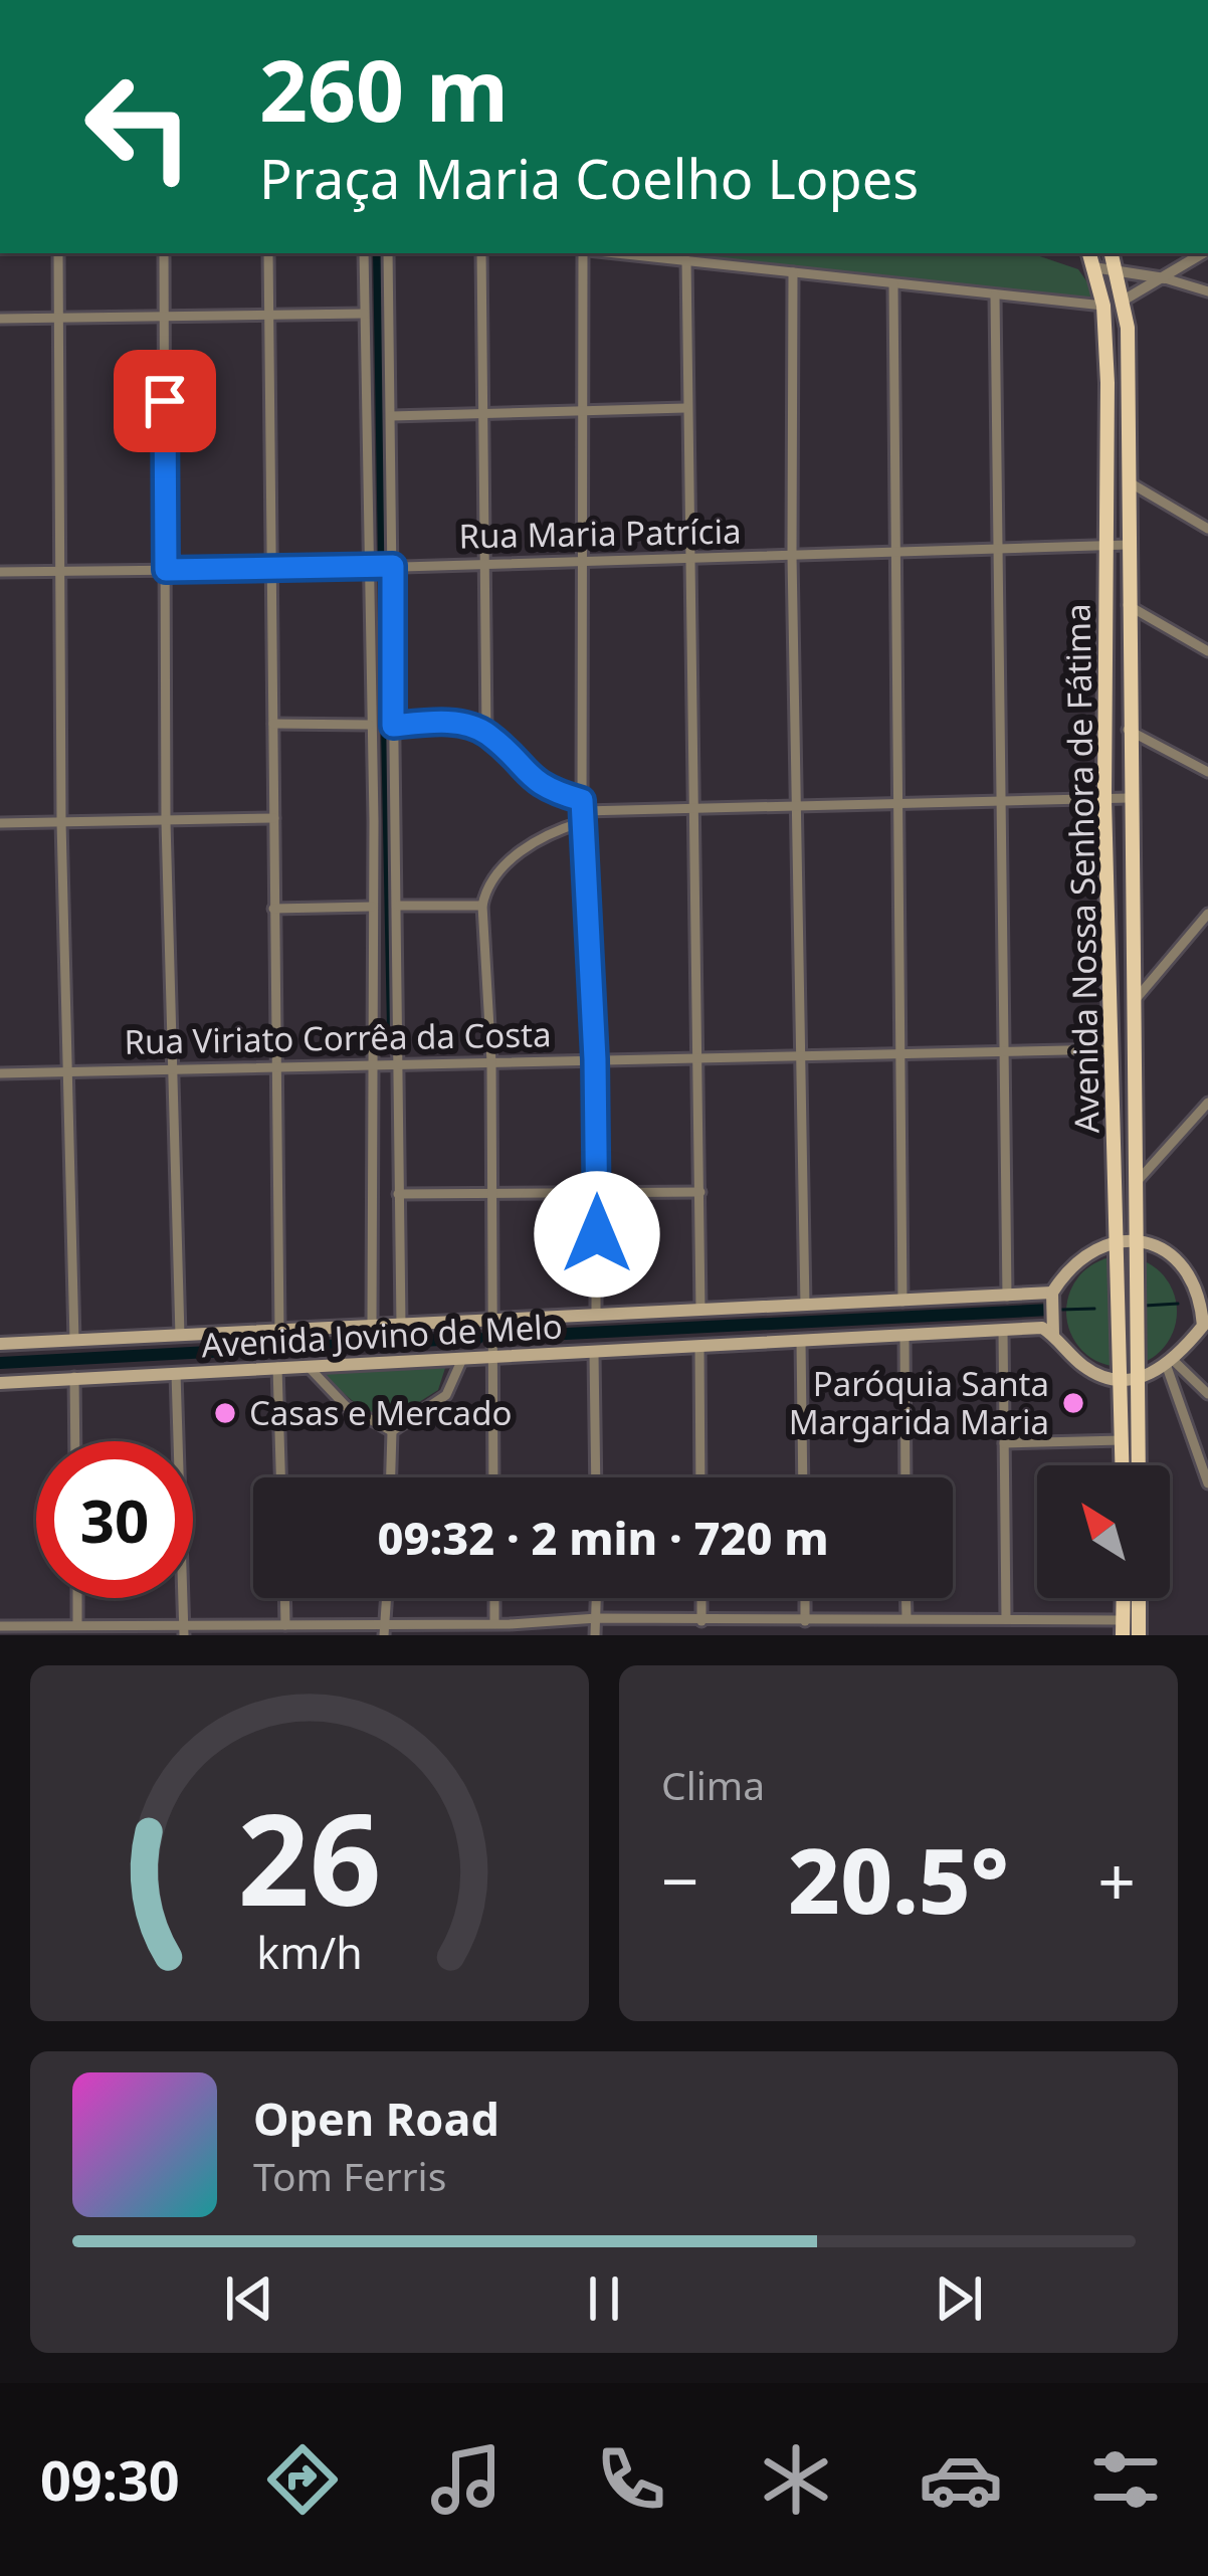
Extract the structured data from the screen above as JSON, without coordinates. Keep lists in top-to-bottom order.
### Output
{
  "streets": {
    "main road": ["Avenida Nossa Senhora de Fátima", "Avenida Jovino de Melo"],
    "street": ["Rua Maria Patrícia", "Rua Viriato Corrêa da Costa"]
  },
  "crossings": [
    ["Rua Maria Patrícia", "Avenida Nossa Senhora de Fátima"],
    ["Avenida Nossa Senhora de Fátima", "Rua Viriato Corrêa da Costa"]
  ],
  "places": ["Paróquia Santa Margarida Maria", "Casas e Mercado"],
  "north": "top left",
  "page": {
    "turn": ["260 m", "Praça Maria Coelho Lopes"],
    "limit": "30",
    "trip": "09:32 · 2 min · 720 m",
    "tile": "Clima",
    "heat": ["−", "20.5°", "+"],
    "song": ["Open Road", "Tom Ferris"],
    "tabs": "09:30",
    "gauge": ["26", "km/h"]
  }
}
